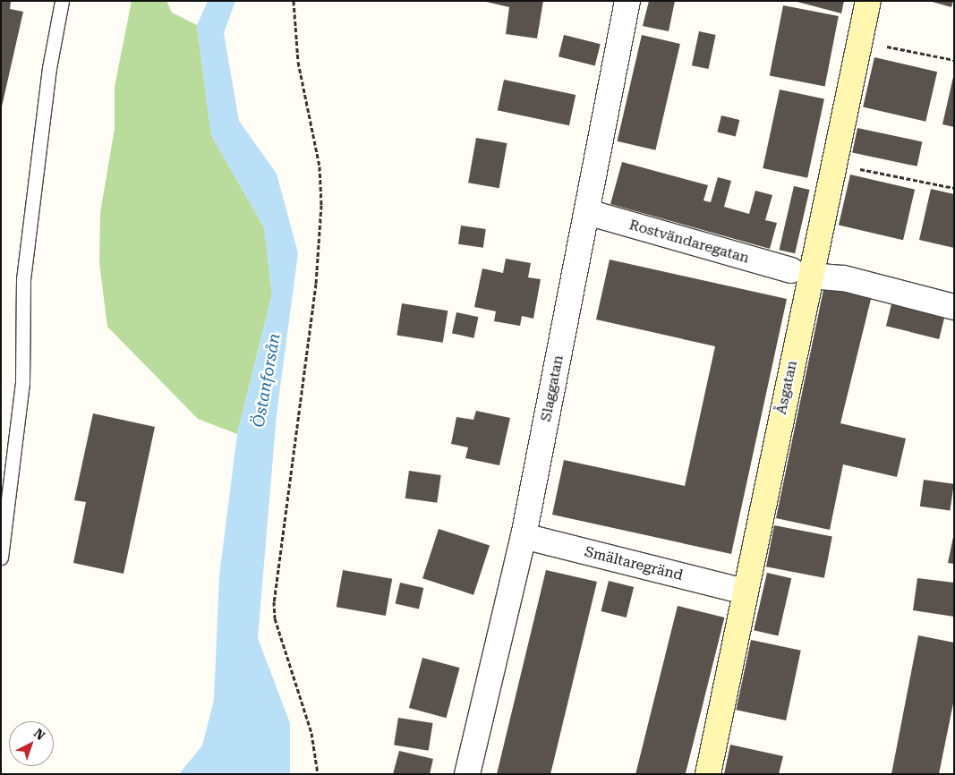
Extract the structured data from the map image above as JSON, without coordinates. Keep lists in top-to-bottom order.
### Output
{
  "streets": {
    "street": [
      "Rostvändaregatan",
      "Åsgatan",
      "Slaggatan",
      "Smältaregränd"
    ]
  },
  "crossings": [
    ["Rostvändaregatan", "Åsgatan"],
    ["Rostvändaregatan", "Slaggatan"],
    ["Åsgatan", "Smältaregränd"],
    ["Slaggatan", "Smältaregränd"]
  ],
  "water": ["Östanforsån"],
  "north": "top right"
}
